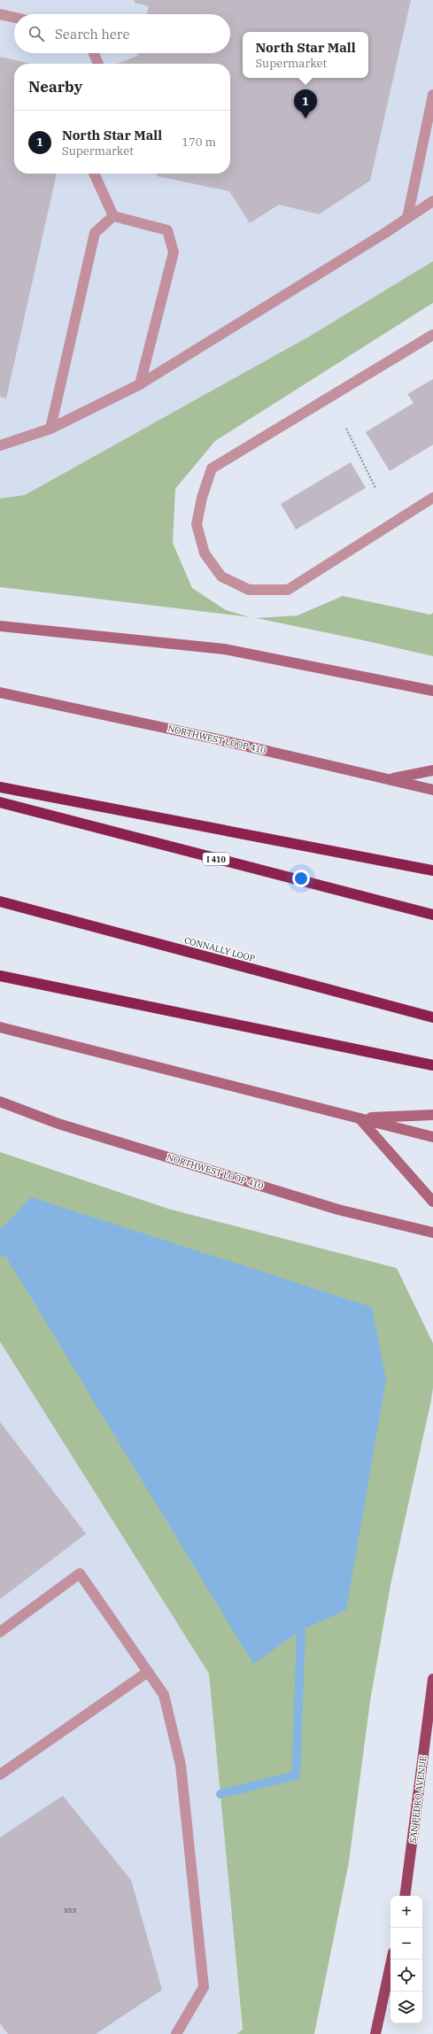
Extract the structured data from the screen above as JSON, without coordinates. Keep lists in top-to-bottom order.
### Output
{
  "streets": {
    "highway": ["I 410", "CONNALLY LOOP"],
    "main road": ["NORTHWEST LOOP 410", "SAN PEDRO AVENUE"]
  },
  "house_numbers": ["333"],
  "page": {
    "search": "Search here",
    "popup": ["North Star Mall", "Supermarket"],
    "heading": "Nearby",
    "pins": "1",
    "list": [
      {
        "mark": "1",
        "name": "North Star Mall",
        "note": "Supermarket",
        "value": "170 m"
      }
    ],
    "map_buttons": ["+", "−"]
  }
}
